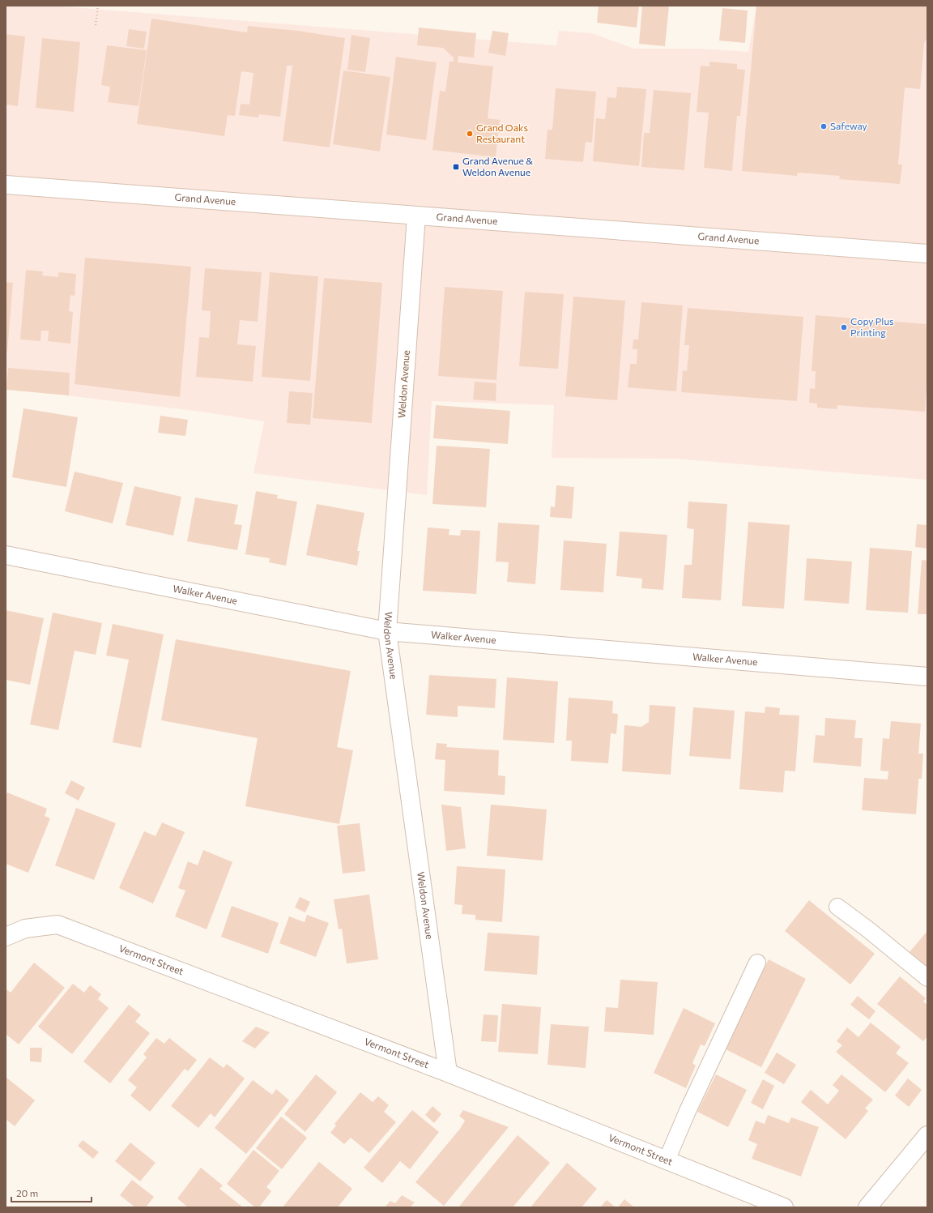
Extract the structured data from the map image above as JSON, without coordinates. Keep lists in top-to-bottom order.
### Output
{
  "streets": {
    "street": [
      "Grand Avenue",
      "Weldon Avenue",
      "Walker Avenue",
      "Vermont Street"
    ]
  },
  "crossings": [
    ["Grand Avenue", "Weldon Avenue"],
    ["Weldon Avenue", "Walker Avenue"],
    ["Weldon Avenue", "Vermont Street"]
  ],
  "places": {
    "other": ["Safeway", "Grand Oaks Restaurant", "Copy Plus Printing"],
    "transit": ["Grand Avenue & Weldon Avenue"]
  },
  "scale_bar": "20 m"
}
